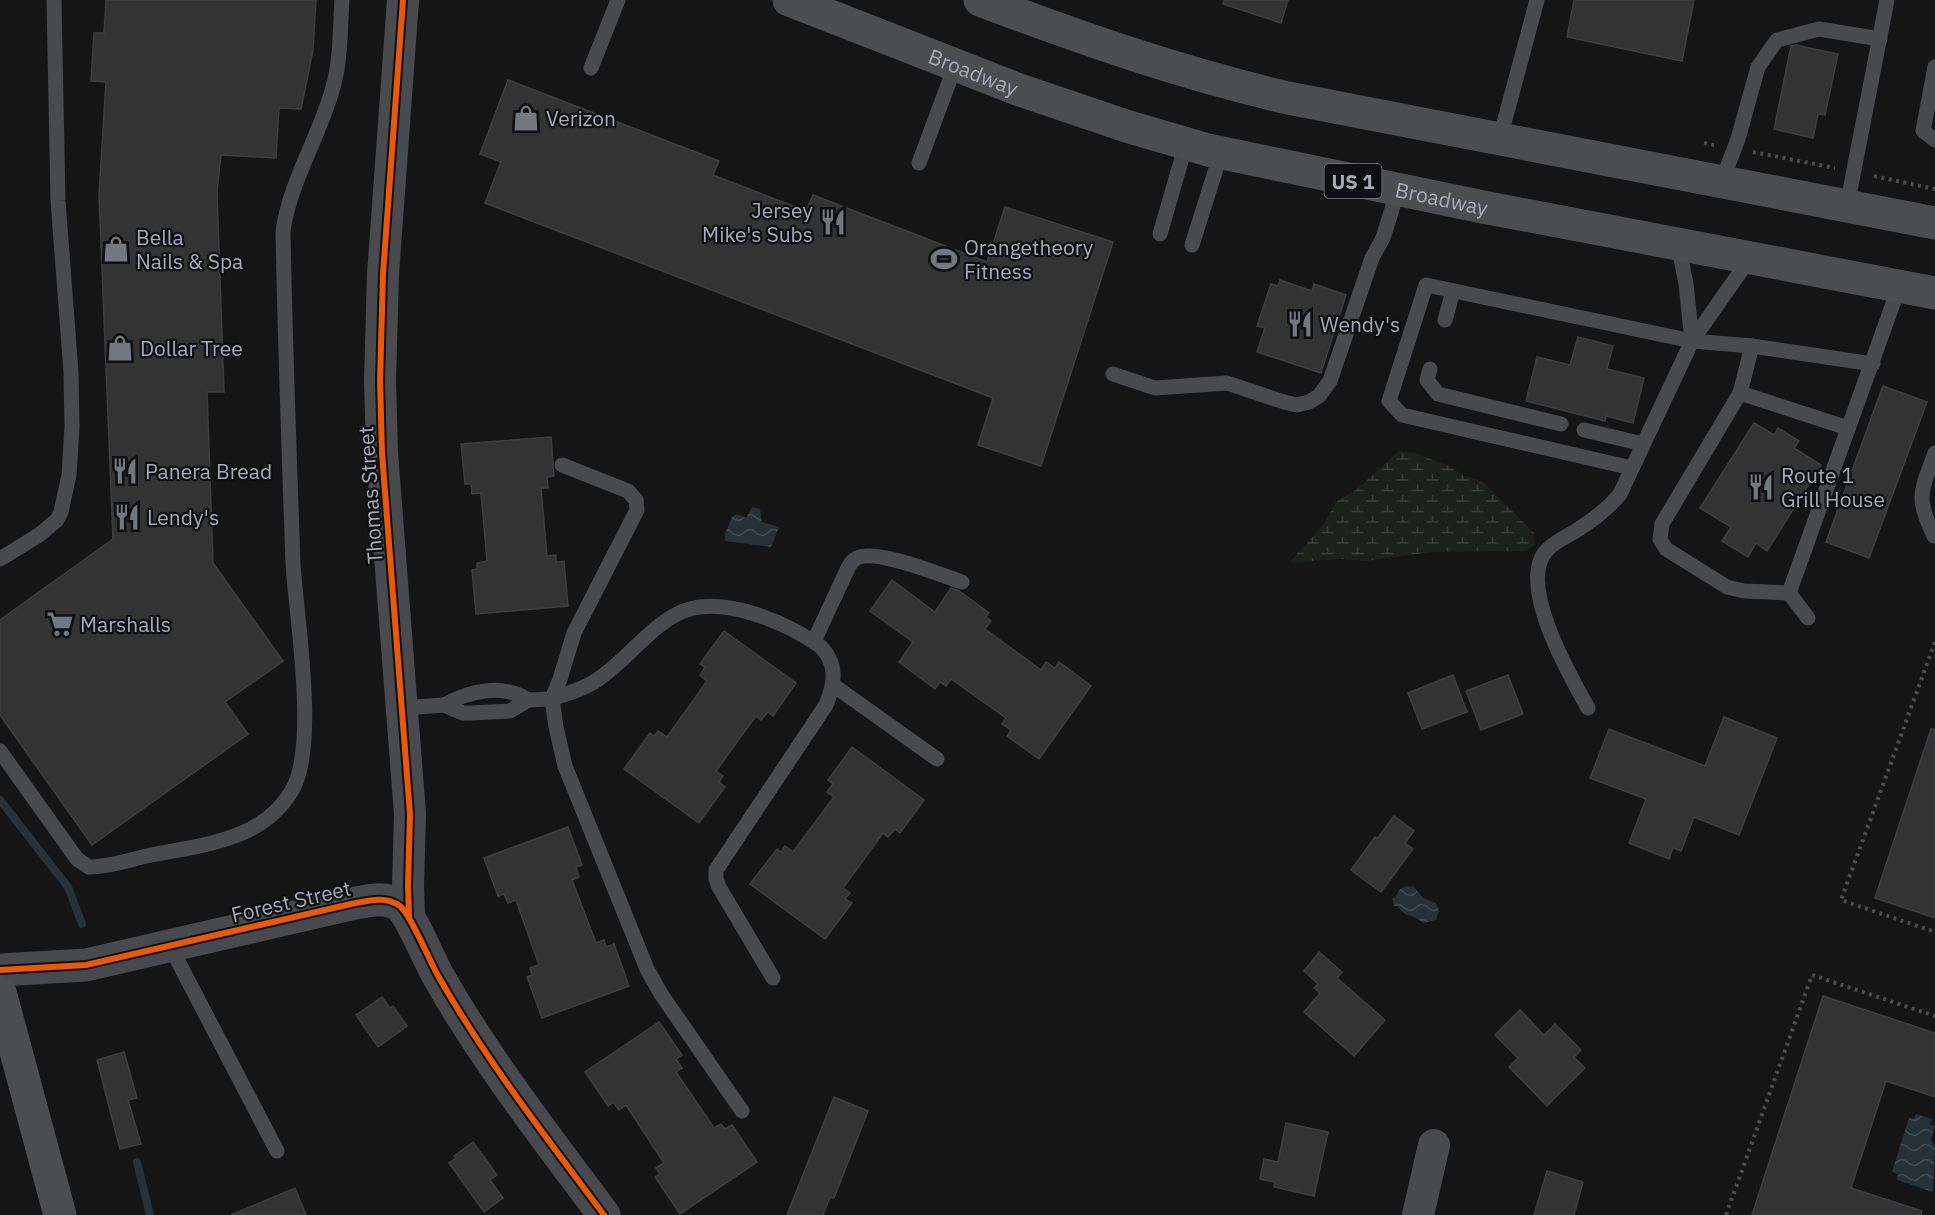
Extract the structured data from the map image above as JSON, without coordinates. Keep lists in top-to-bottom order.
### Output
{
  "streets": {
    "highway": ["Broadway", "US 1"],
    "street": ["Thomas Street", "Forest Street"]
  },
  "crossings": [
    ["Thomas Street", "Forest Street"]
  ],
  "places": {
    "shop": ["Verizon", "Bella Nails & Spa", "Dollar Tree"],
    "restaurant": [
      "Jersey Mike's Subs",
      "Wendy's",
      "Panera Bread",
      "Route 1 Grill House",
      "Lendy's"
    ],
    "sports": ["Orangetheory Fitness"],
    "supermarket": ["Marshalls"]
  }
}
